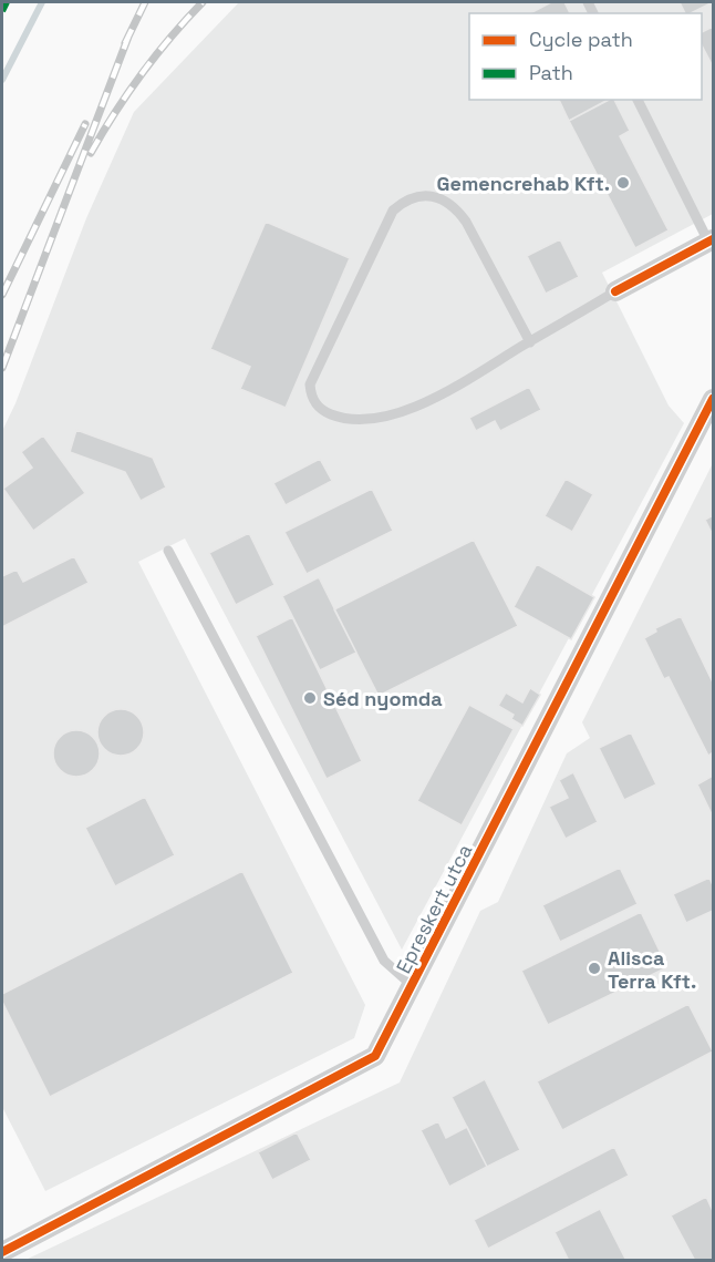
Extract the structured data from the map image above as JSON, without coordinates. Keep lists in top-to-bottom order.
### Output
{
  "streets": {
    "street": ["Epreskert utca"]
  },
  "places": ["Gemencrehab Kft.", "Séd nyomda", "Alisca Terra Kft."],
  "legend": ["Cycle path", "Path"]
}
